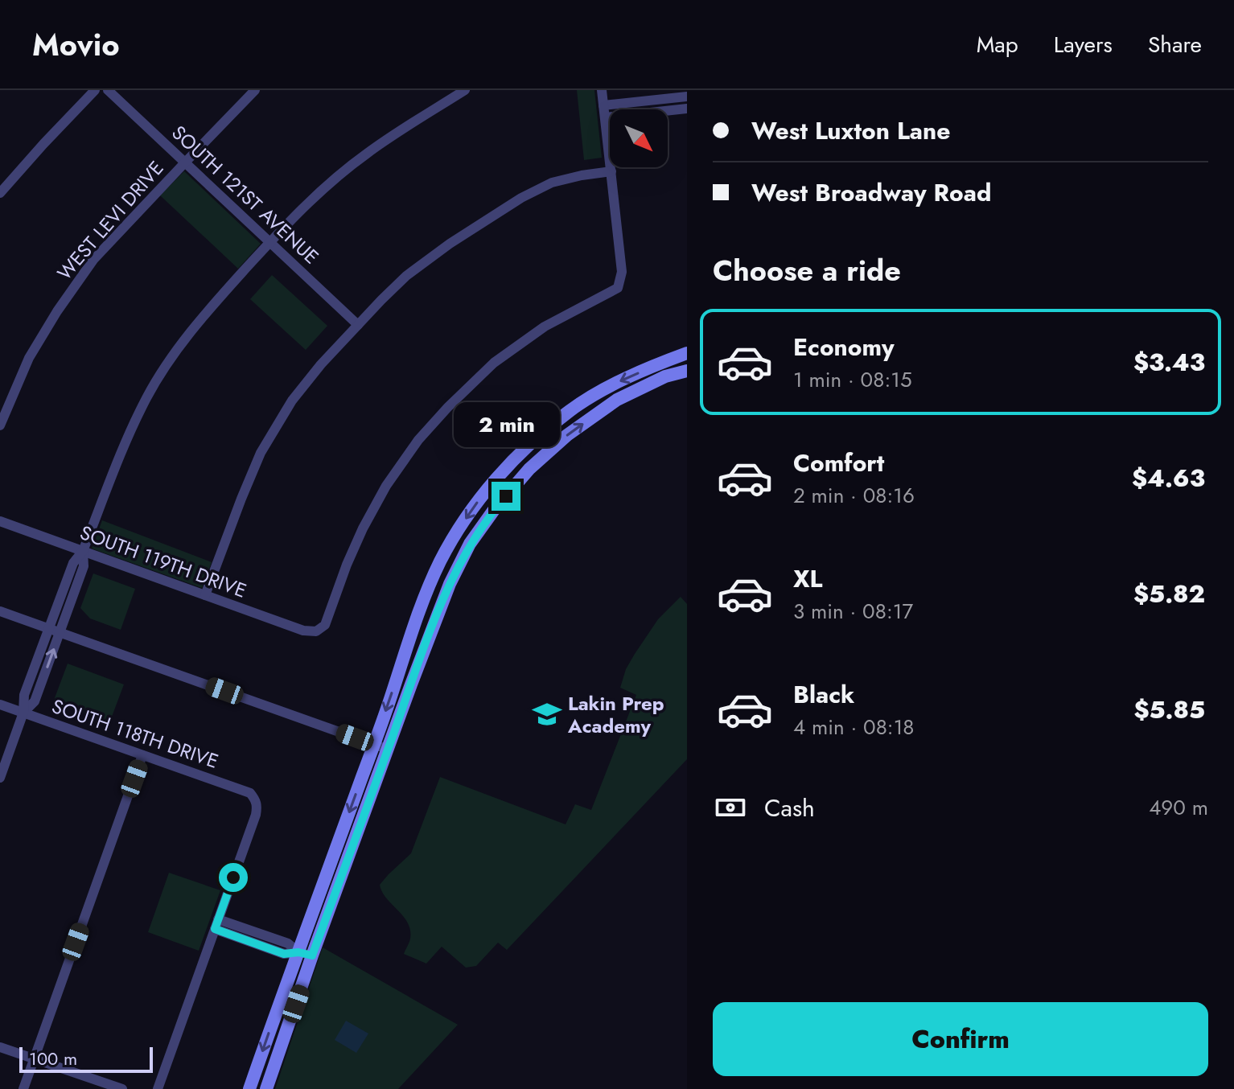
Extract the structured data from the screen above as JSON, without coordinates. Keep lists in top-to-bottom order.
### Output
{
  "streets": {
    "street": [
      "SOUTH 121ST AVENUE",
      "WEST LEVI DRIVE",
      "SOUTH 119TH DRIVE",
      "SOUTH 118TH DRIVE"
    ]
  },
  "crossings": [
    ["SOUTH 121ST AVENUE", "WEST LEVI DRIVE"]
  ],
  "places": {
    "school or university": ["Lakin Prep Academy"]
  },
  "scale_bar": "100 m",
  "north": "bottom right",
  "page": {
    "header": "Movio",
    "nav": ["Map", "Layers", "Share"],
    "banner": ["West Luxton Lane", "West Broadway Road"],
    "heading": "Choose a ride",
    "list": [
      {
        "name": "Economy",
        "note": "1 min · 08:15",
        "value": "$3.43"
      },
      {
        "name": "Comfort",
        "note": "2 min · 08:16",
        "value": "$4.63"
      },
      {
        "name": "XL",
        "note": "3 min · 08:17",
        "value": "$5.82"
      },
      {
        "name": "Black",
        "note": "4 min · 08:18",
        "value": "$5.85"
      }
    ],
    "bubble": "2 min",
    "pay": ["Cash", "490 m"],
    "buttons": "Confirm",
    "scale": "100 m"
  }
}
